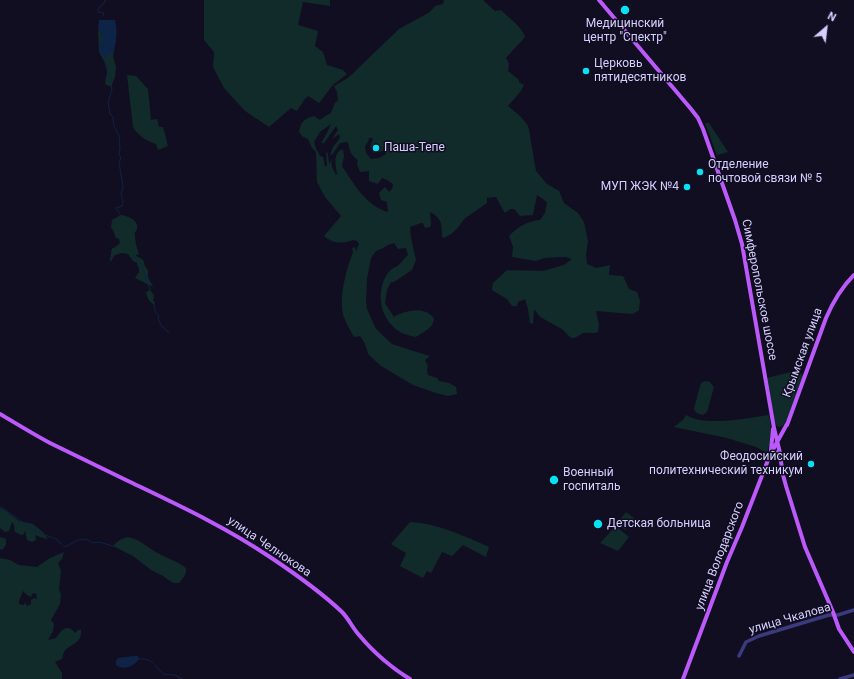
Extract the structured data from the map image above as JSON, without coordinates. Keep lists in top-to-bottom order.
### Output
{
  "streets": {
    "main road": [
      "Симферопольское шоссе",
      "Крымская улица",
      "улица Челнокова",
      "улица Володарского"
    ],
    "street": ["улица Чкалова"]
  },
  "crossings": [
    ["Симферопольское шоссе", "Крымская улица"],
    ["Симферопольское шоссе", "улица Володарского"],
    ["Симферопольское шоссе", "улица Чкалова"],
    ["Крымская улица", "улица Володарского"]
  ],
  "places": [
    "Медицинский центр \"Спектр\"",
    "Церковь пятидесятников",
    "Паша-Тепе",
    "Отделение почтовой связи № 5",
    "МУП ЖЭК №4",
    "Феодосийский политехнический техникум",
    "Военный госпиталь",
    "Детская больница"
  ],
  "north": "top right"
}
